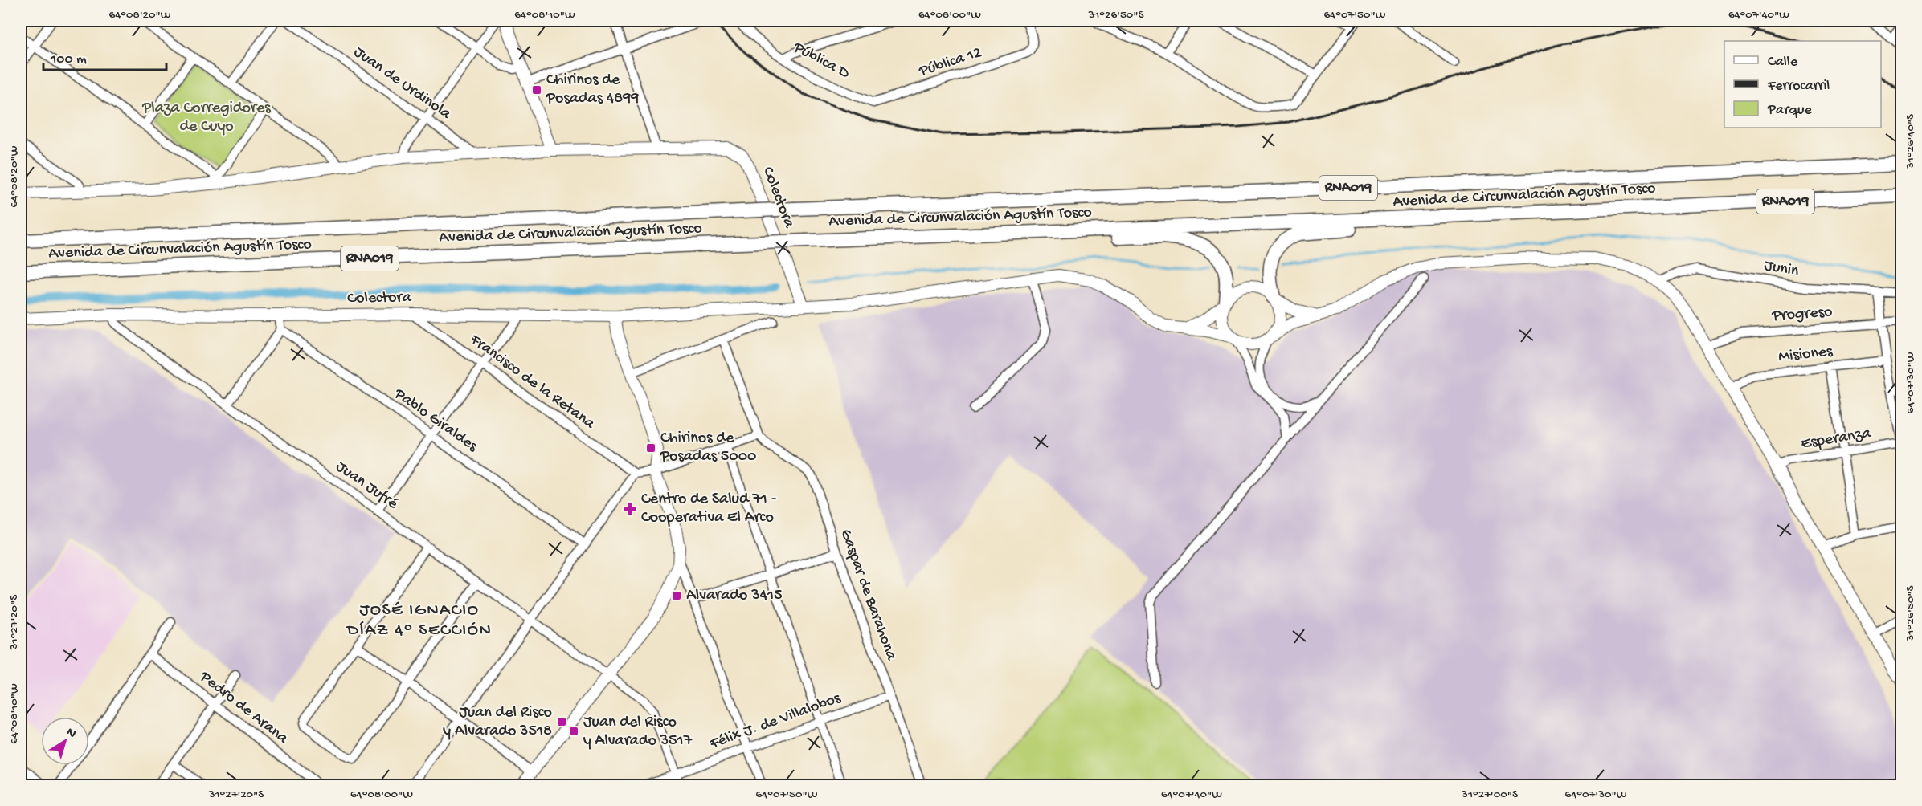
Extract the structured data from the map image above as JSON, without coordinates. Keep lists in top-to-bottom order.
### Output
{
  "streets": {
    "highway": ["RNA019", "Avenida de Circunvalación Agustín Tosco"],
    "main road": ["Colectora"],
    "street": [
      "Pública D",
      "Pública 12",
      "Juan de Urdinola",
      "Junin",
      "Progreso",
      "Misiones",
      "Francisco de la Retana",
      "Pablo Giraldes",
      "Esperanza",
      "Juan Jufré",
      "Gaspar de Barahona",
      "Pedro de Arana",
      "Félix J. de Villalobos"
    ]
  },
  "crossings": [
    ["Pública D", "Pública 12"],
    ["Juan de Urdinola", "Colectora"],
    ["Colectora", "Francisco de la Retana"],
    ["Colectora", "Juan Jufré"],
    ["Juan Jufré", "Félix J. de Villalobos"],
    ["Gaspar de Barahona", "Félix J. de Villalobos"]
  ],
  "districts": ["JOSÉ IGNACIO DÍAZ 4° SECCIÓN"],
  "parks": ["Plaza Corregidores de Cuyo"],
  "places": {
    "transit": [
      "Chirinos de Posadas 4899",
      "Chirinos de Posadas 5000",
      "Alvarado 3415",
      "Juan del Risco y Alvarado 3518",
      "Juan del Risco y Alvarado 3517"
    ],
    "health": ["Centro de Salud 71 - Cooperativa El Arco"]
  },
  "legend": ["Calle", "Ferrocarril", "Parque"],
  "scale_bar": "100 m",
  "north": "top right",
  "coordinates": [
    "64°08'20\"W",
    "64°08'10\"W",
    "64°08'00\"W",
    "31°26'50\"S",
    "64°07'50\"W",
    "64°07'40\"W",
    "31°26'40\"S",
    "64°07'30\"W",
    "31°27'20\"S",
    "31°27'00\"S"
  ]
}
